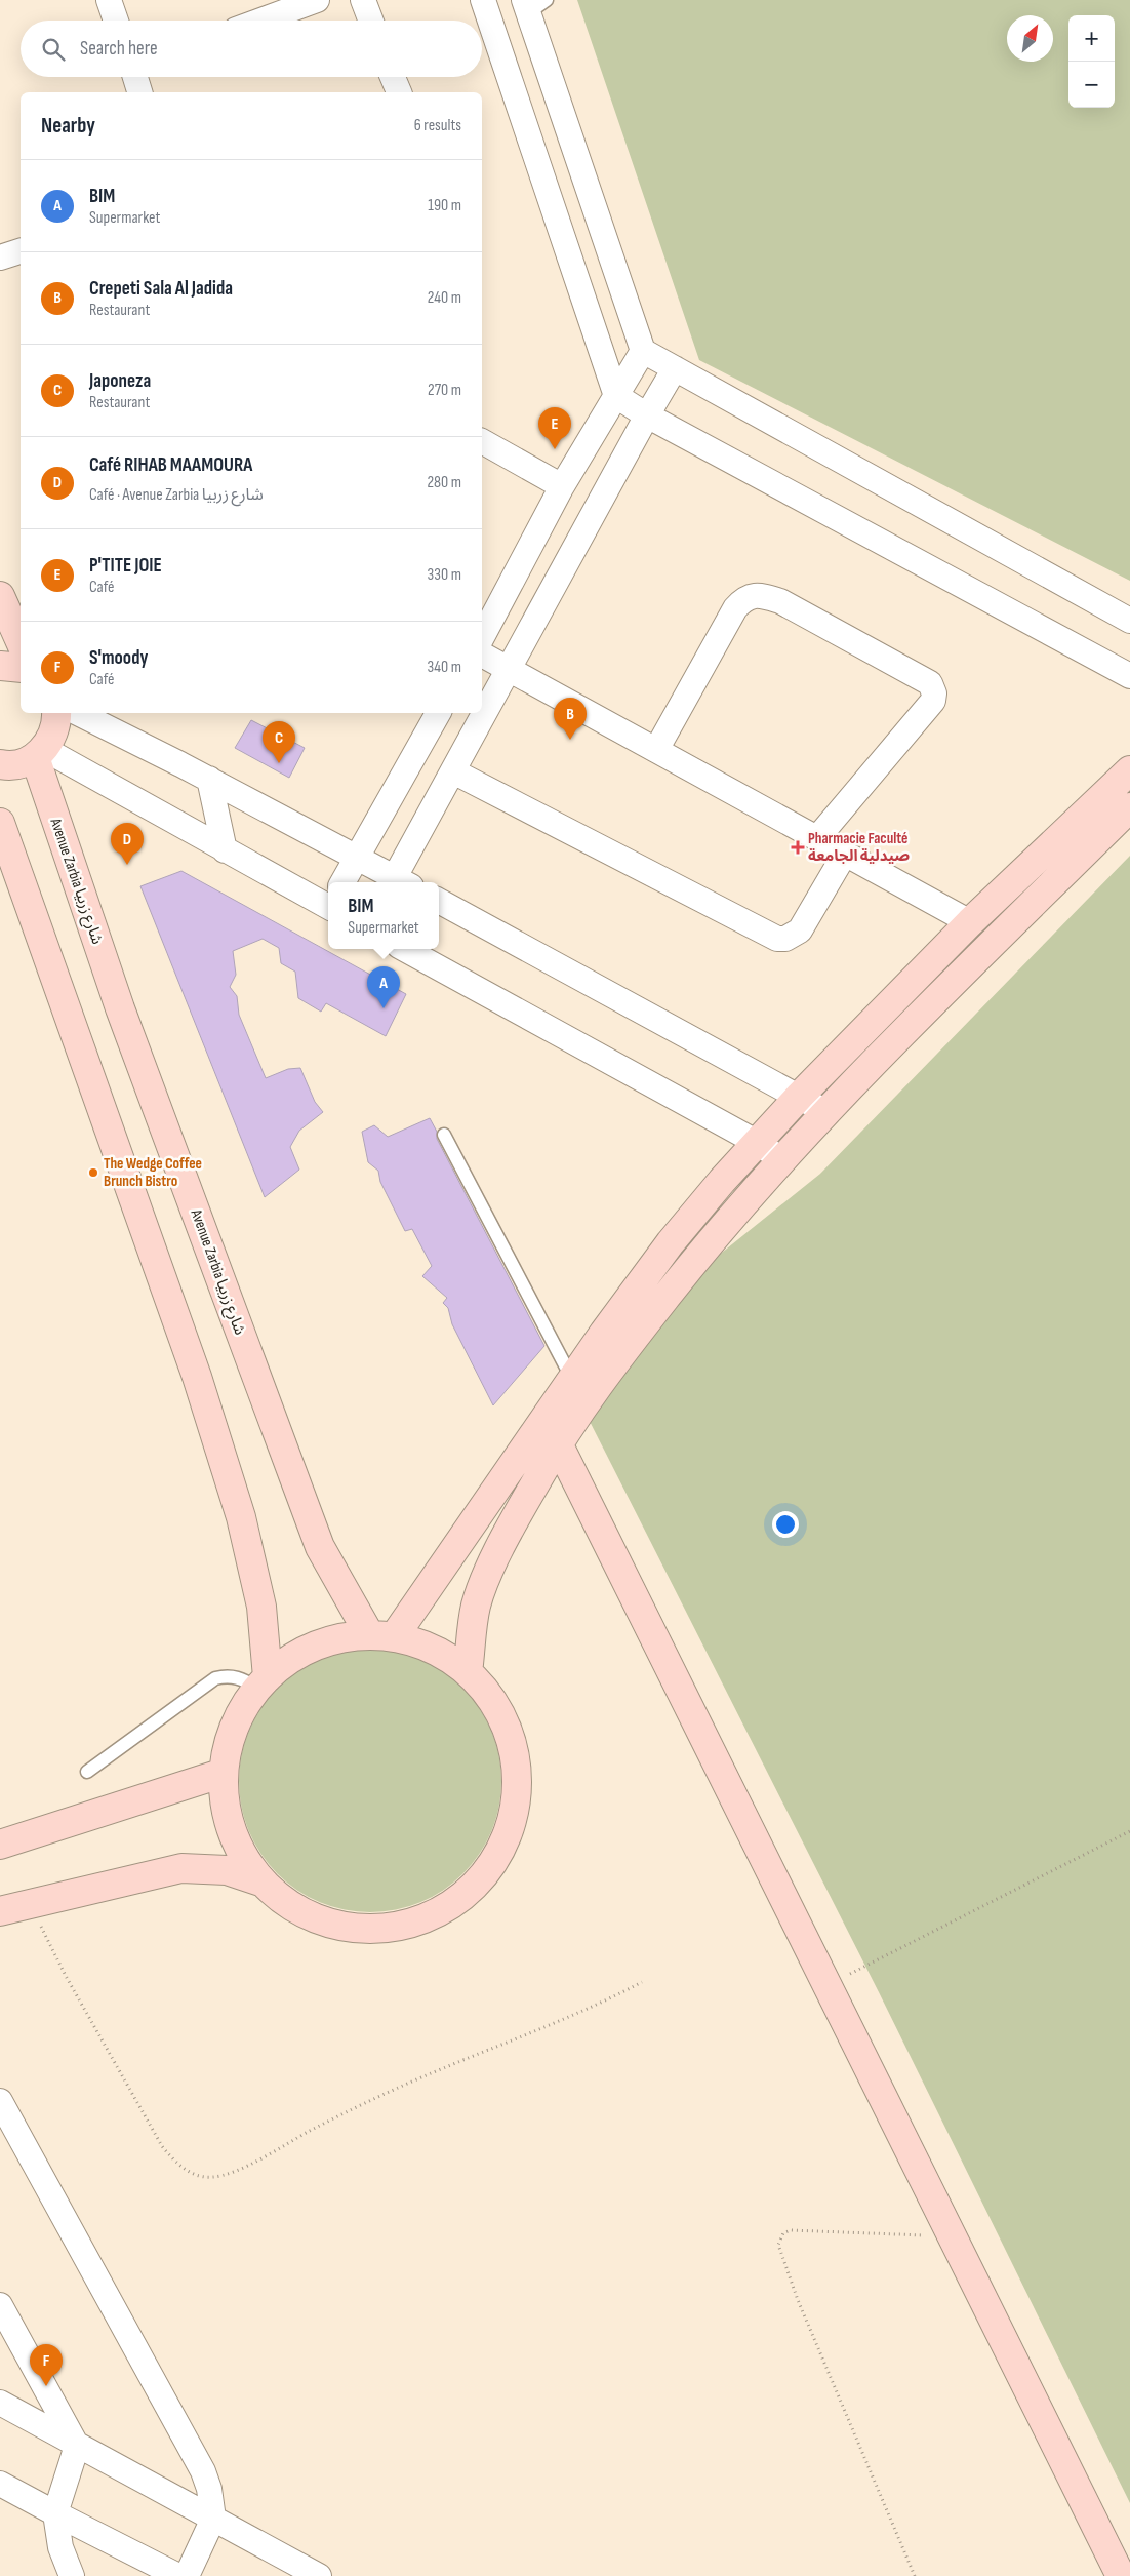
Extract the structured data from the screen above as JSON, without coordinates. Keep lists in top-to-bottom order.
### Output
{
  "streets": {
    "main road": ["Avenue Zarbia شارع زربيا"]
  },
  "places": {
    "health": ["Pharmacie Faculté صيدلية الجامعة"],
    "other": ["The Wedge Coffee Brunch Bistro"]
  },
  "north": "top right",
  "page": {
    "map_buttons": ["+", "−"],
    "search": "Search here",
    "heading": ["Nearby", "6 results"],
    "list": [
      {
        "mark": "A",
        "name": "BIM",
        "note": "Supermarket",
        "value": "190 m"
      },
      {
        "mark": "B",
        "name": "Crepeti Sala Al Jadida",
        "note": "Restaurant",
        "value": "240 m"
      },
      {
        "mark": "C",
        "name": "Japoneza",
        "note": "Restaurant",
        "value": "270 m"
      },
      {
        "mark": "D",
        "name": "Café RIHAB MAAMOURA",
        "note": "Café · Avenue Zarbia شارع زربيا",
        "value": "280 m"
      },
      {
        "mark": "E",
        "name": "P'TITE JOIE",
        "note": "Café",
        "value": "330 m"
      },
      {
        "mark": "F",
        "name": "S'moody",
        "note": "Café",
        "value": "340 m"
      }
    ],
    "pins": [
      "E",
      "B",
      "C",
      "D",
      "A",
      "F"
    ],
    "popup": ["BIM", "Supermarket"]
  }
}
